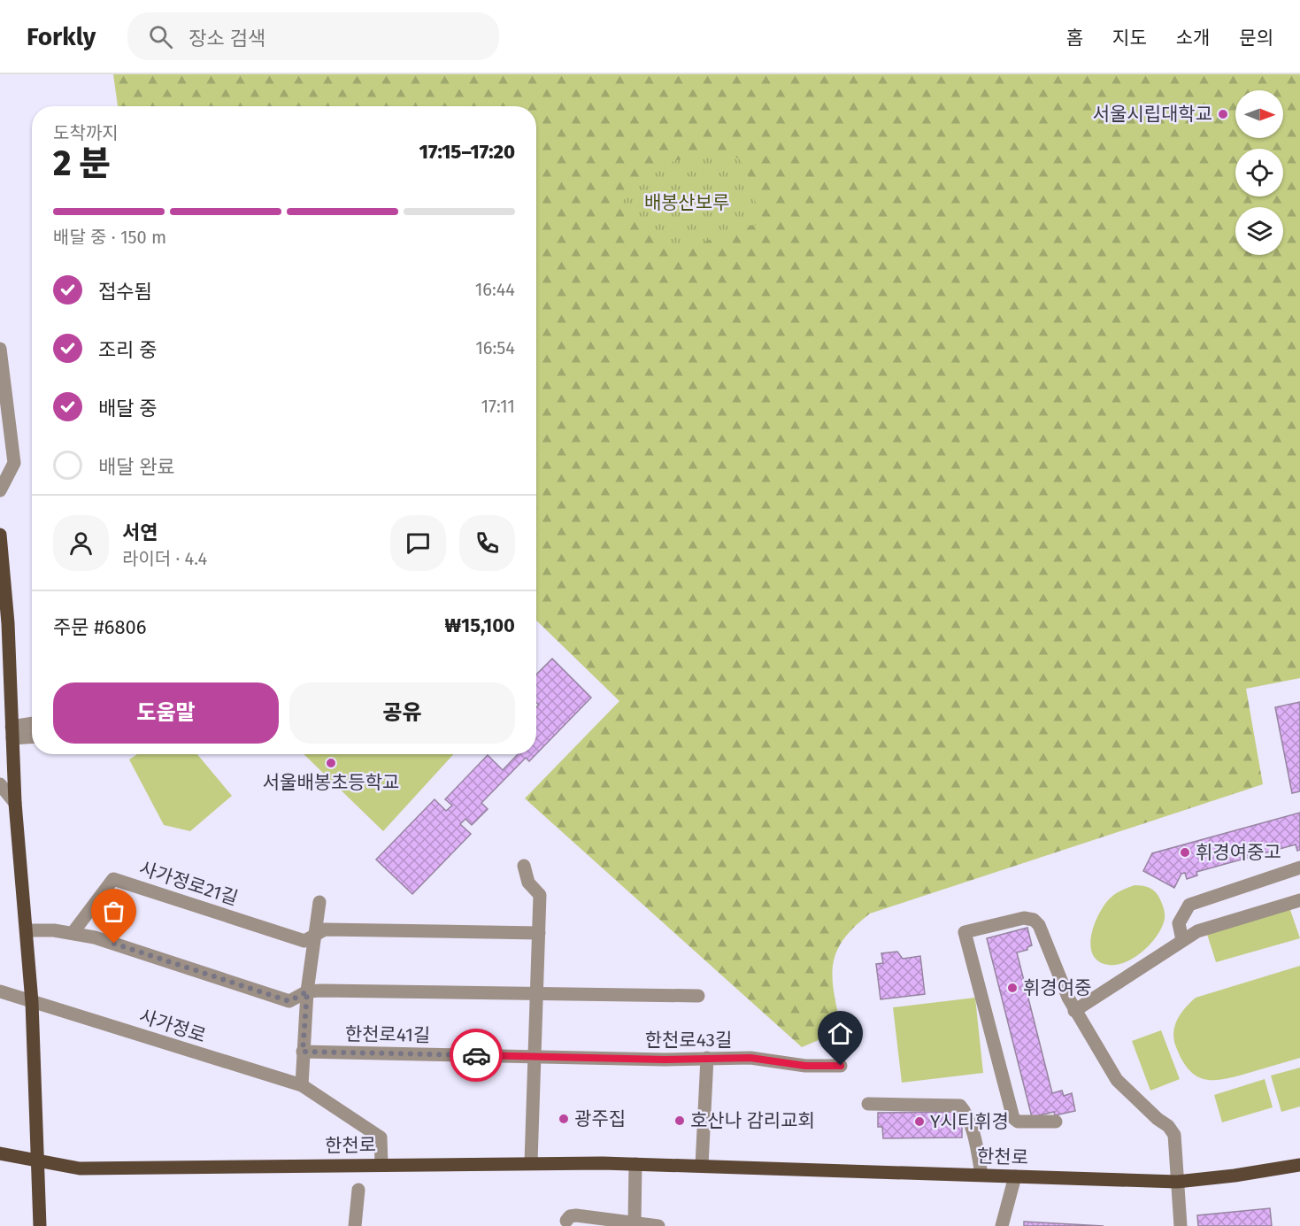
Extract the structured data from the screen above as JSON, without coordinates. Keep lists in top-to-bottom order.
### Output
{
  "streets": {
    "main road": ["한천로"],
    "street": [
      "사가정로21길",
      "사가정로",
      "한천로41길",
      "한천로43길"
    ]
  },
  "crossings": [
    ["한천로41길", "한천로43길"]
  ],
  "parks": ["배봉산보루"],
  "places": [
    "서울시립대학교",
    "서울배봉초등학교",
    "휘경여중고",
    "휘경여중",
    "광주집",
    "호산나 감리교회",
    "Y시티휘경"
  ],
  "north": "right",
  "page": {
    "header": "Forkly",
    "search": "장소 검색",
    "nav": [
      "홈",
      "지도",
      "소개",
      "문의"
    ],
    "heading": ["2 분", "도착까지", "17:15–17:20"],
    "panel": [
      "서연",
      "라이더 · 4.4",
      "주문 #6806",
      "₩15,100"
    ],
    "bar": "배달 중 · 150 m",
    "list": [
      ["접수됨", "16:44"],
      ["조리 중", "16:54"],
      ["배달 중", "17:11"],
      "배달 완료"
    ],
    "buttons": ["도움말", "공유"]
  }
}
